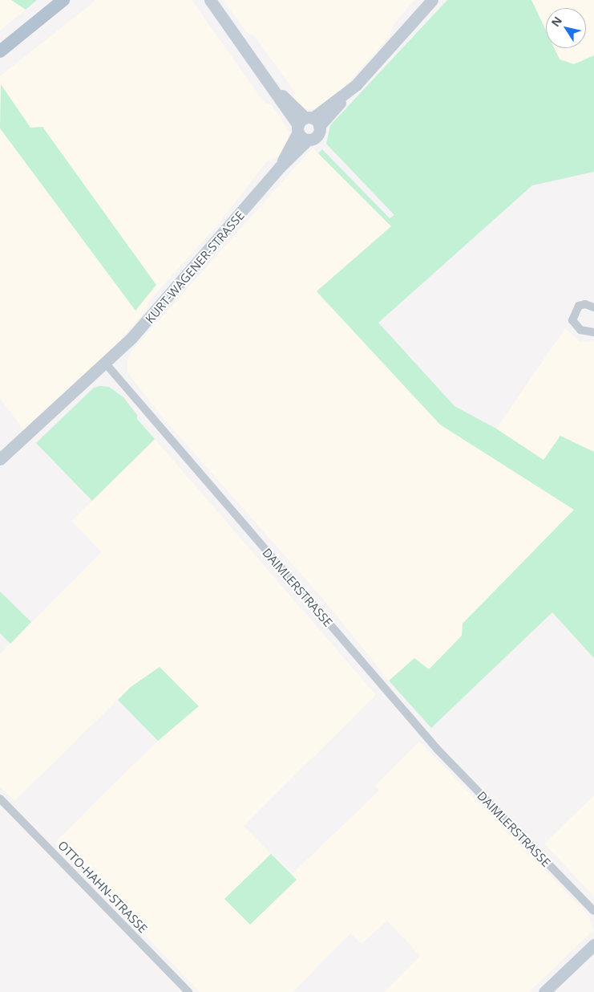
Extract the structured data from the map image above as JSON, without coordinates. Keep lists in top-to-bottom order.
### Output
{
  "streets": {
    "street": ["KURT-WAGENER-STRASSE", "DAIMLERSTRASSE", "OTTO-HAHN-STRASSE"]
  },
  "crossings": [
    ["KURT-WAGENER-STRASSE", "DAIMLERSTRASSE"]
  ],
  "north": "top left"
}
